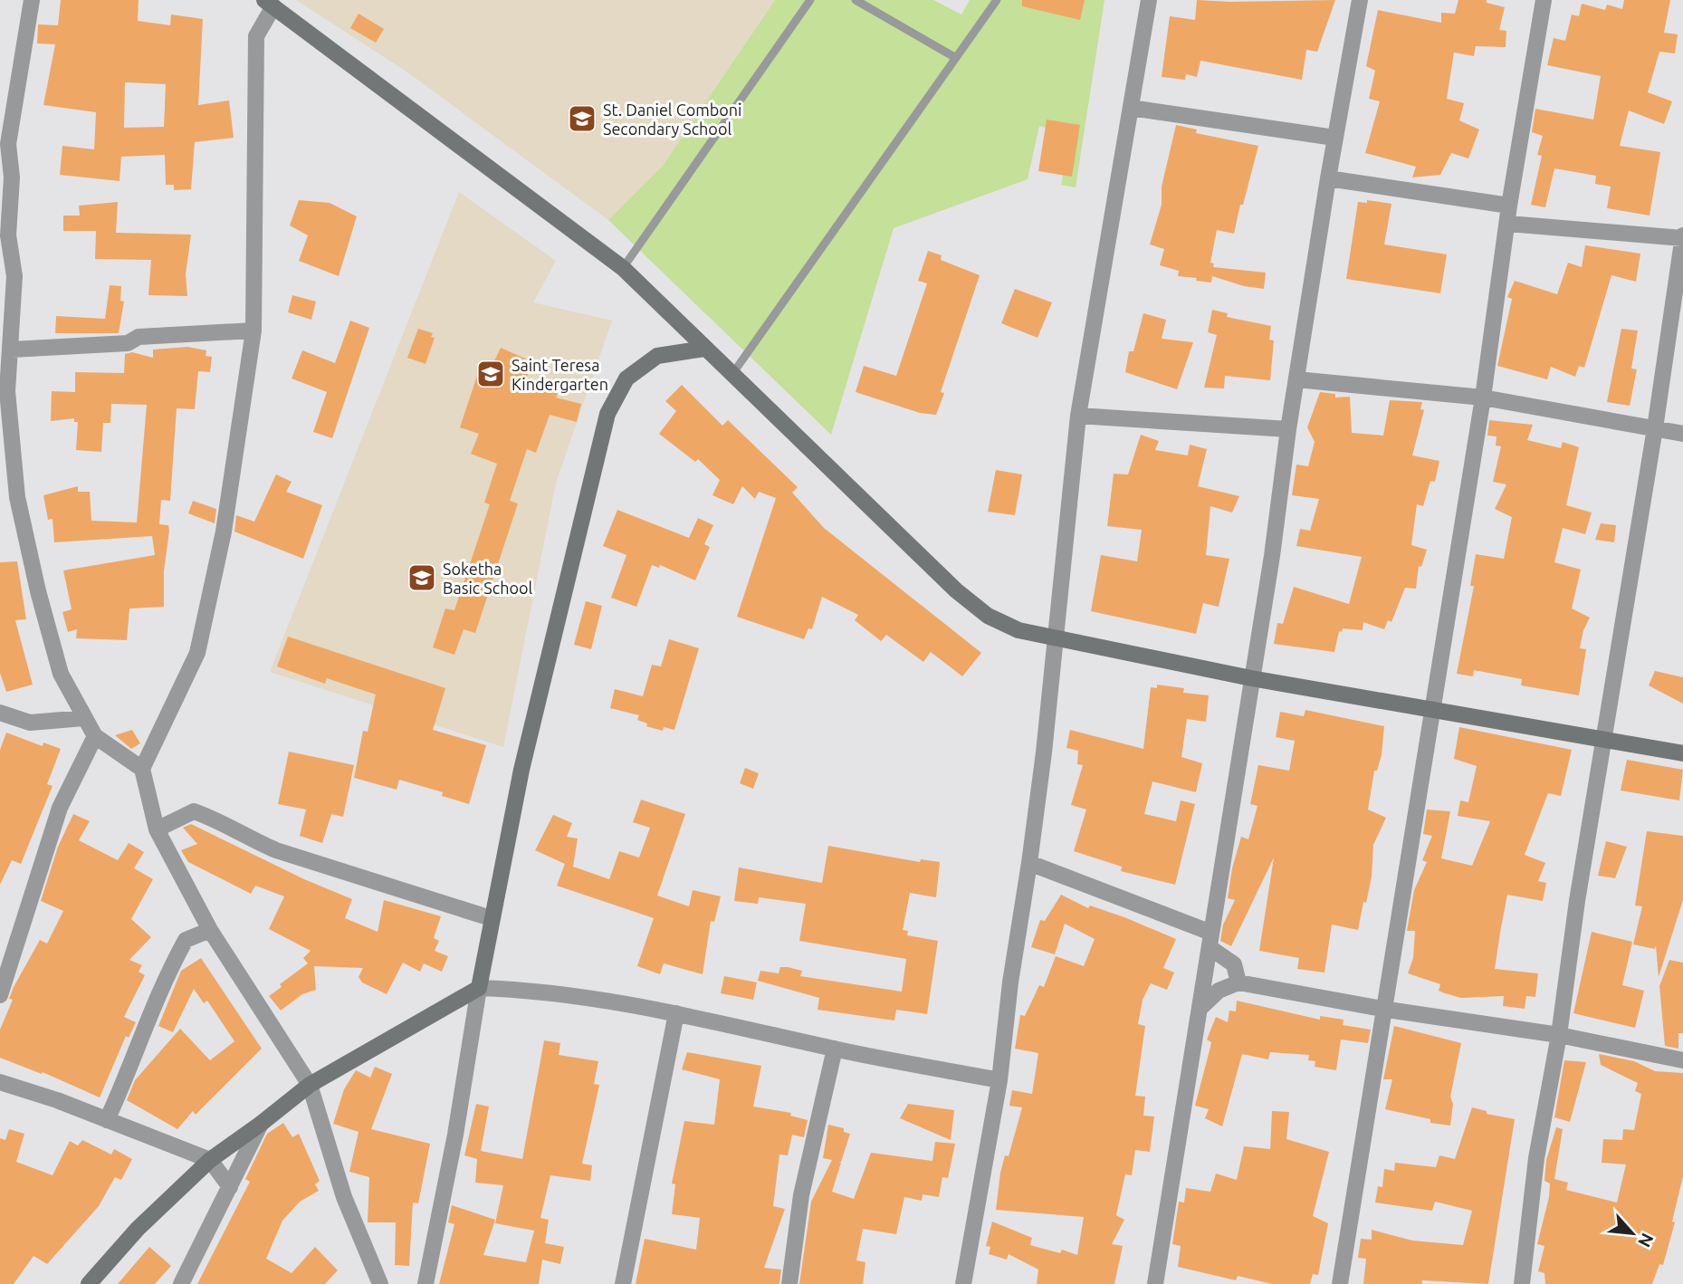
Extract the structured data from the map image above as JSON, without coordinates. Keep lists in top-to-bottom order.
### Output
{
  "places": {
    "school or university": ["St. Daniel Comboni Secondary School", "Saint Teresa Kindergarten", "Soketha Basic School"]
  },
  "north": "bottom right"
}
